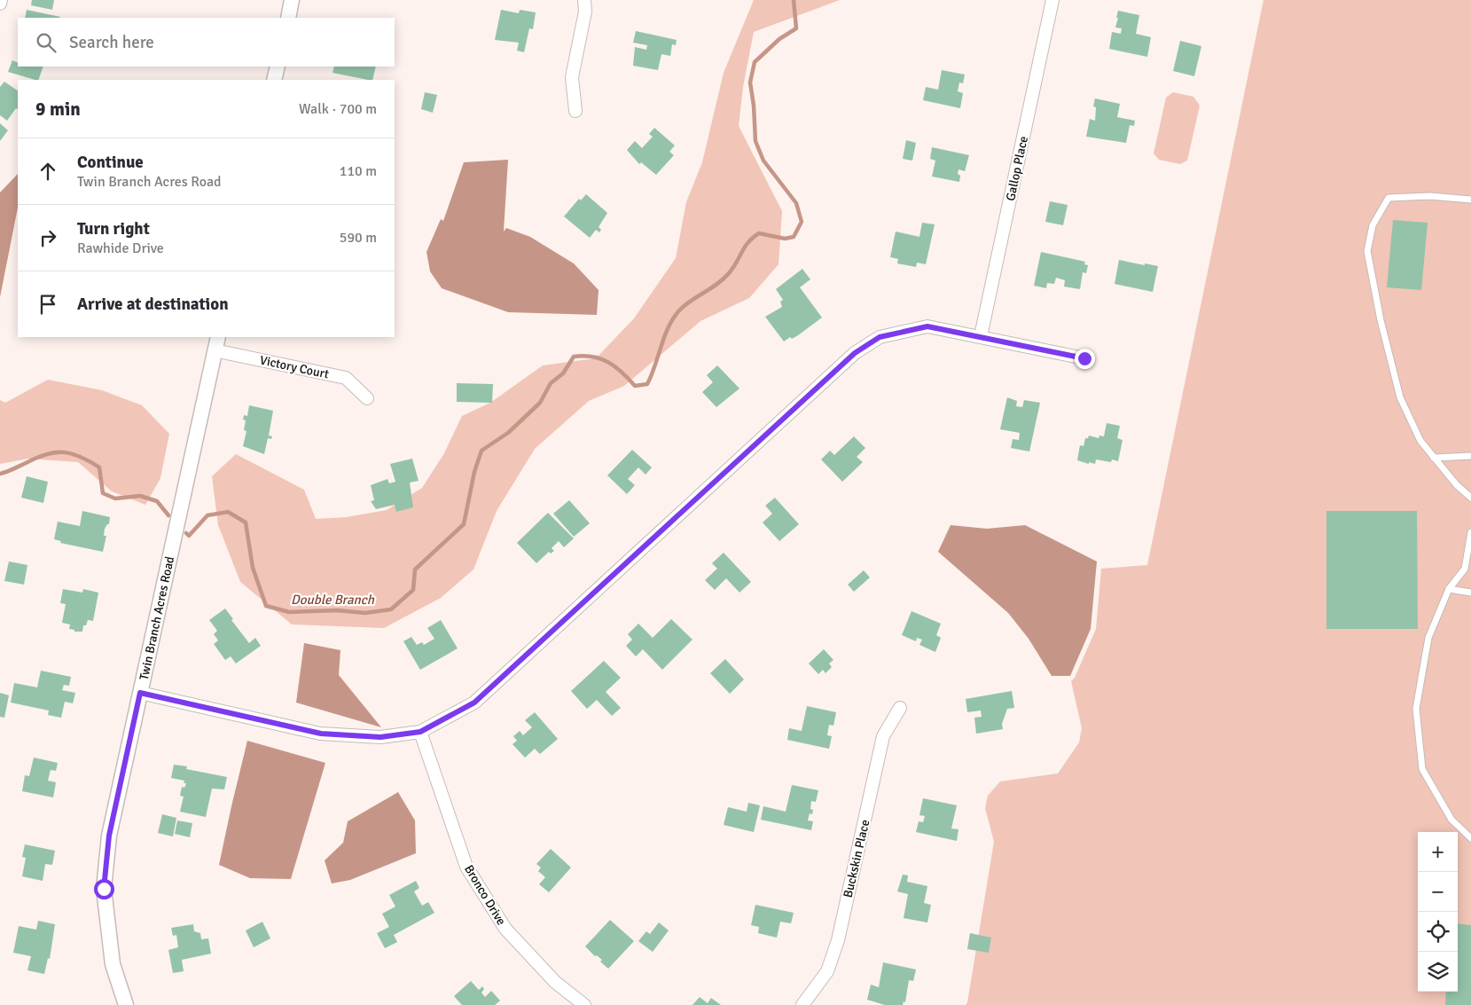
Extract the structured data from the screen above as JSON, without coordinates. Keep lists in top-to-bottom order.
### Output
{
  "streets": {
    "street": [
      "Gallop Place",
      "Victory Court",
      "Twin Branch Acres Road",
      "Buckskin Place",
      "Bronco Drive"
    ]
  },
  "crossings": [
    ["Victory Court", "Twin Branch Acres Road"]
  ],
  "water": ["Double Branch"],
  "page": {
    "search": "Search here",
    "heading": ["9 min", "Walk · 700 m"],
    "list": [
      ["Continue", "Twin Branch Acres Road", "110 m"],
      ["Turn right", "Rawhide Drive", "590 m"],
      "Arrive at destination"
    ],
    "map_buttons": ["+", "−"]
  }
}
